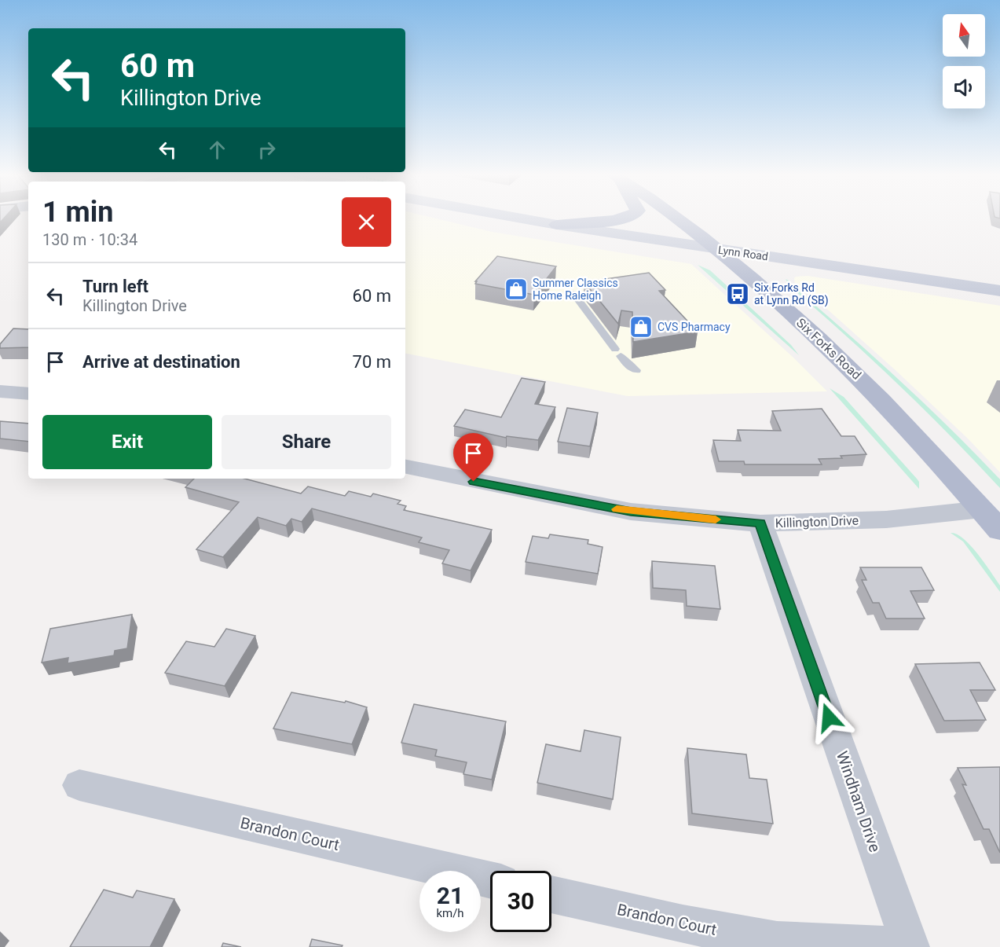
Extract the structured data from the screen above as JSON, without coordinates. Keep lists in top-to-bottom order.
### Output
{
  "streets": {
    "main road": ["Lynn Road", "Six Forks Road"],
    "street": ["Killington Drive", "Windham Drive", "Brandon Court"]
  },
  "crossings": [
    ["Lynn Road", "Six Forks Road"],
    ["Six Forks Road", "Killington Drive"],
    ["Killington Drive", "Windham Drive"],
    ["Windham Drive", "Brandon Court"]
  ],
  "places": {
    "shop": ["Summer Classics Home Raleigh", "CVS Pharmacy"],
    "bus stop": ["Six Forks Rd at Lynn Rd (SB)"]
  },
  "north": "top",
  "page": {
    "turn": ["60 m", "Killington Drive"],
    "heading": ["1 min", "130 m · 10:34"],
    "list": [
      {
        "name": "Turn left",
        "note": "Killington Drive",
        "value": "60 m"
      },
      {
        "name": "Arrive at destination",
        "value": "70 m"
      }
    ],
    "buttons": ["Exit", "Share"],
    "speed": "21 km/h",
    "limit": "30"
  }
}
